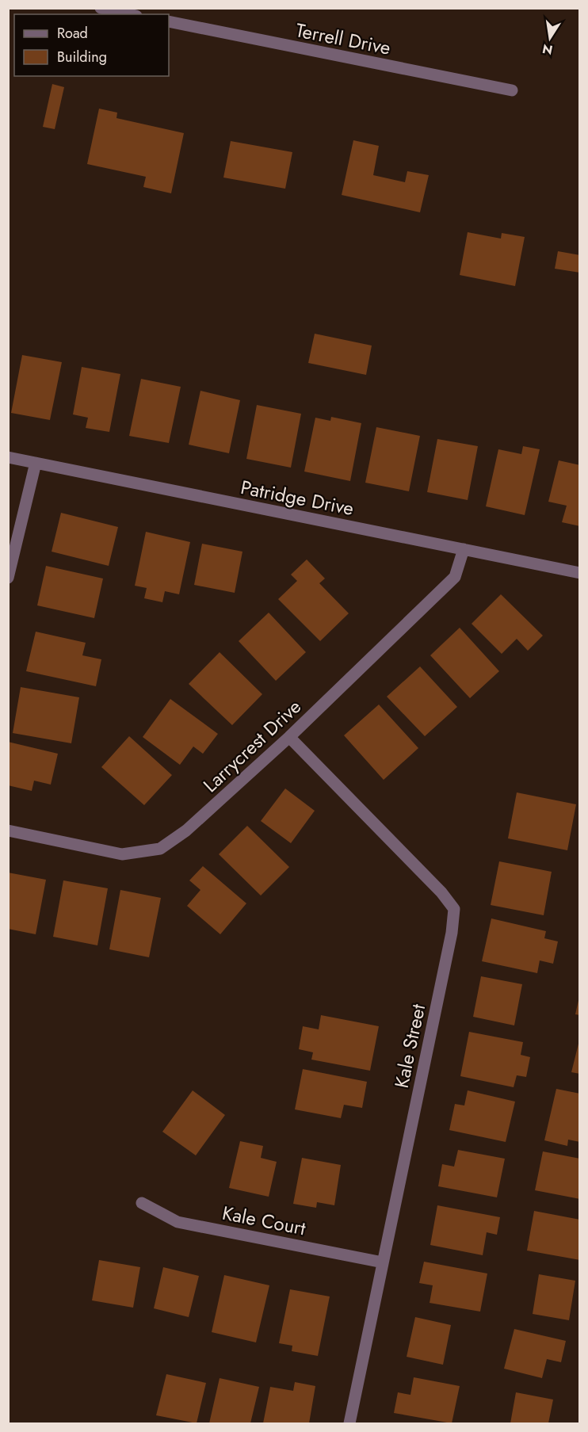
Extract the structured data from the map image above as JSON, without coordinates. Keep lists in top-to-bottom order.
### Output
{
  "streets": {
    "street": [
      "Terrell Drive",
      "Patridge Drive",
      "Larrycrest Drive",
      "Kale Street",
      "Kale Court"
    ]
  },
  "crossings": [
    ["Patridge Drive", "Larrycrest Drive"],
    ["Larrycrest Drive", "Kale Street"],
    ["Kale Street", "Kale Court"]
  ],
  "legend": ["Road", "Building"],
  "north": "bottom"
}
